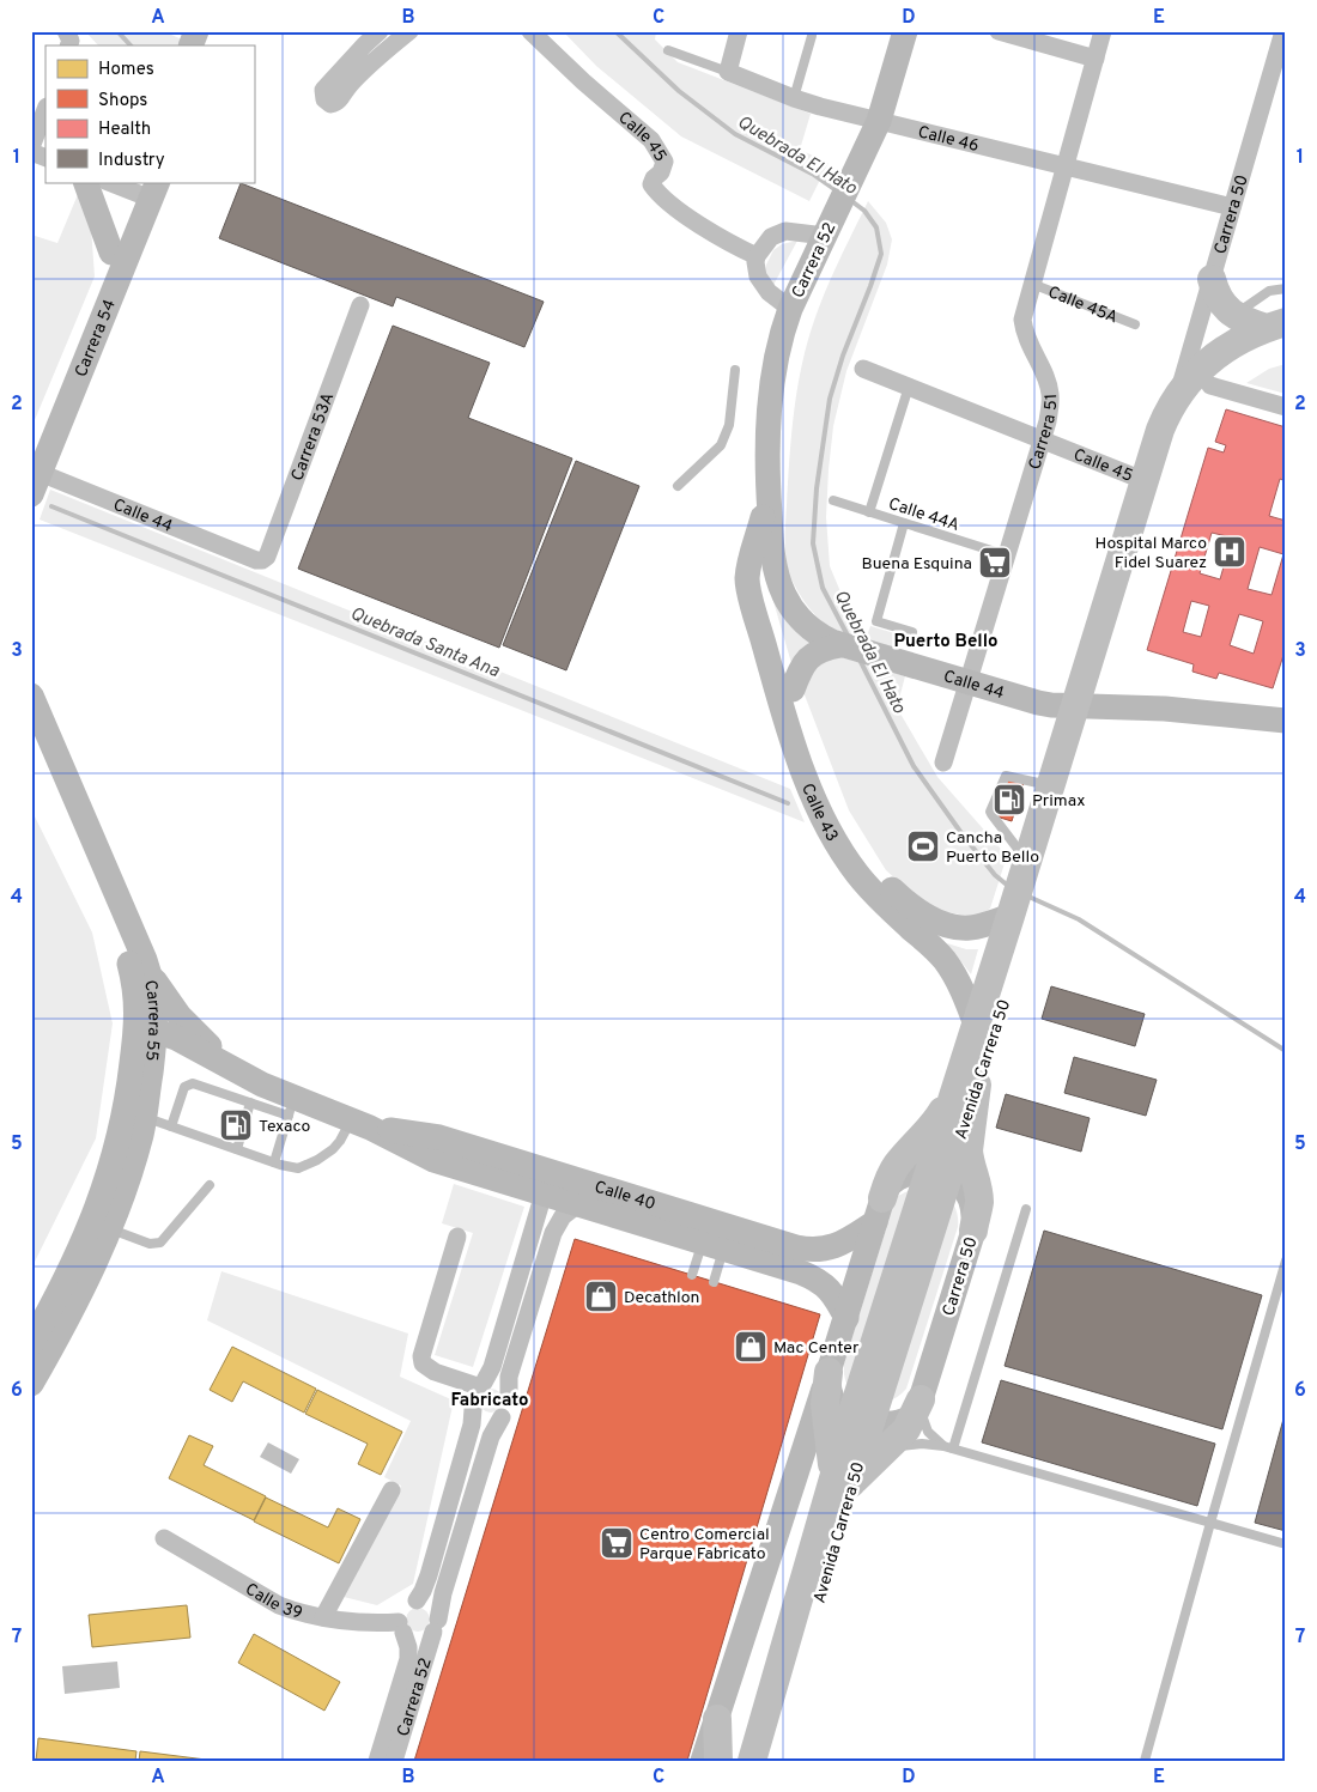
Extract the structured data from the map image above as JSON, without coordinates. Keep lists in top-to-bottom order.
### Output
{
  "streets": {
    "main road": [
      "Carrera 50",
      "Carrera 52",
      "Carrera 54",
      "Calle 44",
      "Calle 43",
      "Carrera 55",
      "Avenida Carrera 50",
      "Calle 40"
    ],
    "street": [
      "Calle 45",
      "Calle 46",
      "Carrera 51",
      "Carrera 53A",
      "Calle 39"
    ],
    "lane": ["Calle 45A", "Calle 44A"]
  },
  "crossings": [
    ["Calle 45", "Carrera 51"],
    ["Calle 45", "Avenida Carrera 50"],
    ["Calle 46", "Carrera 50"],
    ["Calle 46", "Carrera 52"],
    ["Calle 46", "Carrera 51"],
    ["Carrera 50", "Avenida Carrera 50"],
    ["Carrera 52", "Calle 44"],
    ["Carrera 52", "Calle 43"],
    ["Carrera 52", "Calle 39"],
    ["Calle 45A", "Carrera 51"],
    ["Carrera 54", "Calle 44"],
    ["Carrera 51", "Calle 44"],
    ["Carrera 51", "Calle 44A"],
    ["Carrera 53A", "Calle 44"],
    ["Calle 44", "Calle 43"],
    ["Calle 44", "Avenida Carrera 50"],
    ["Calle 43", "Avenida Carrera 50"],
    ["Carrera 55", "Calle 40"]
  ],
  "districts": ["Puerto Bello", "Fabricato"],
  "water": ["Quebrada El Hato", "Quebrada Santa Ana"],
  "places": {
    "hospital": ["Hospital Marco Fidel Suarez"],
    "supermarket": ["Buena Esquina", "Centro Comercial Parque Fabricato"],
    "fuel station": ["Primax", "Texaco"],
    "sports": ["Cancha Puerto Bello"],
    "shop": ["Decathlon", "Mac Center"]
  },
  "legend": [
    "Homes",
    "Shops",
    "Health",
    "Industry"
  ],
  "grid": {
    "columns": [
      "A",
      "B",
      "C",
      "D",
      "E"
    ],
    "rows": [
      "1",
      "2",
      "3",
      "4",
      "5",
      "6",
      "7"
    ]
  }
}
